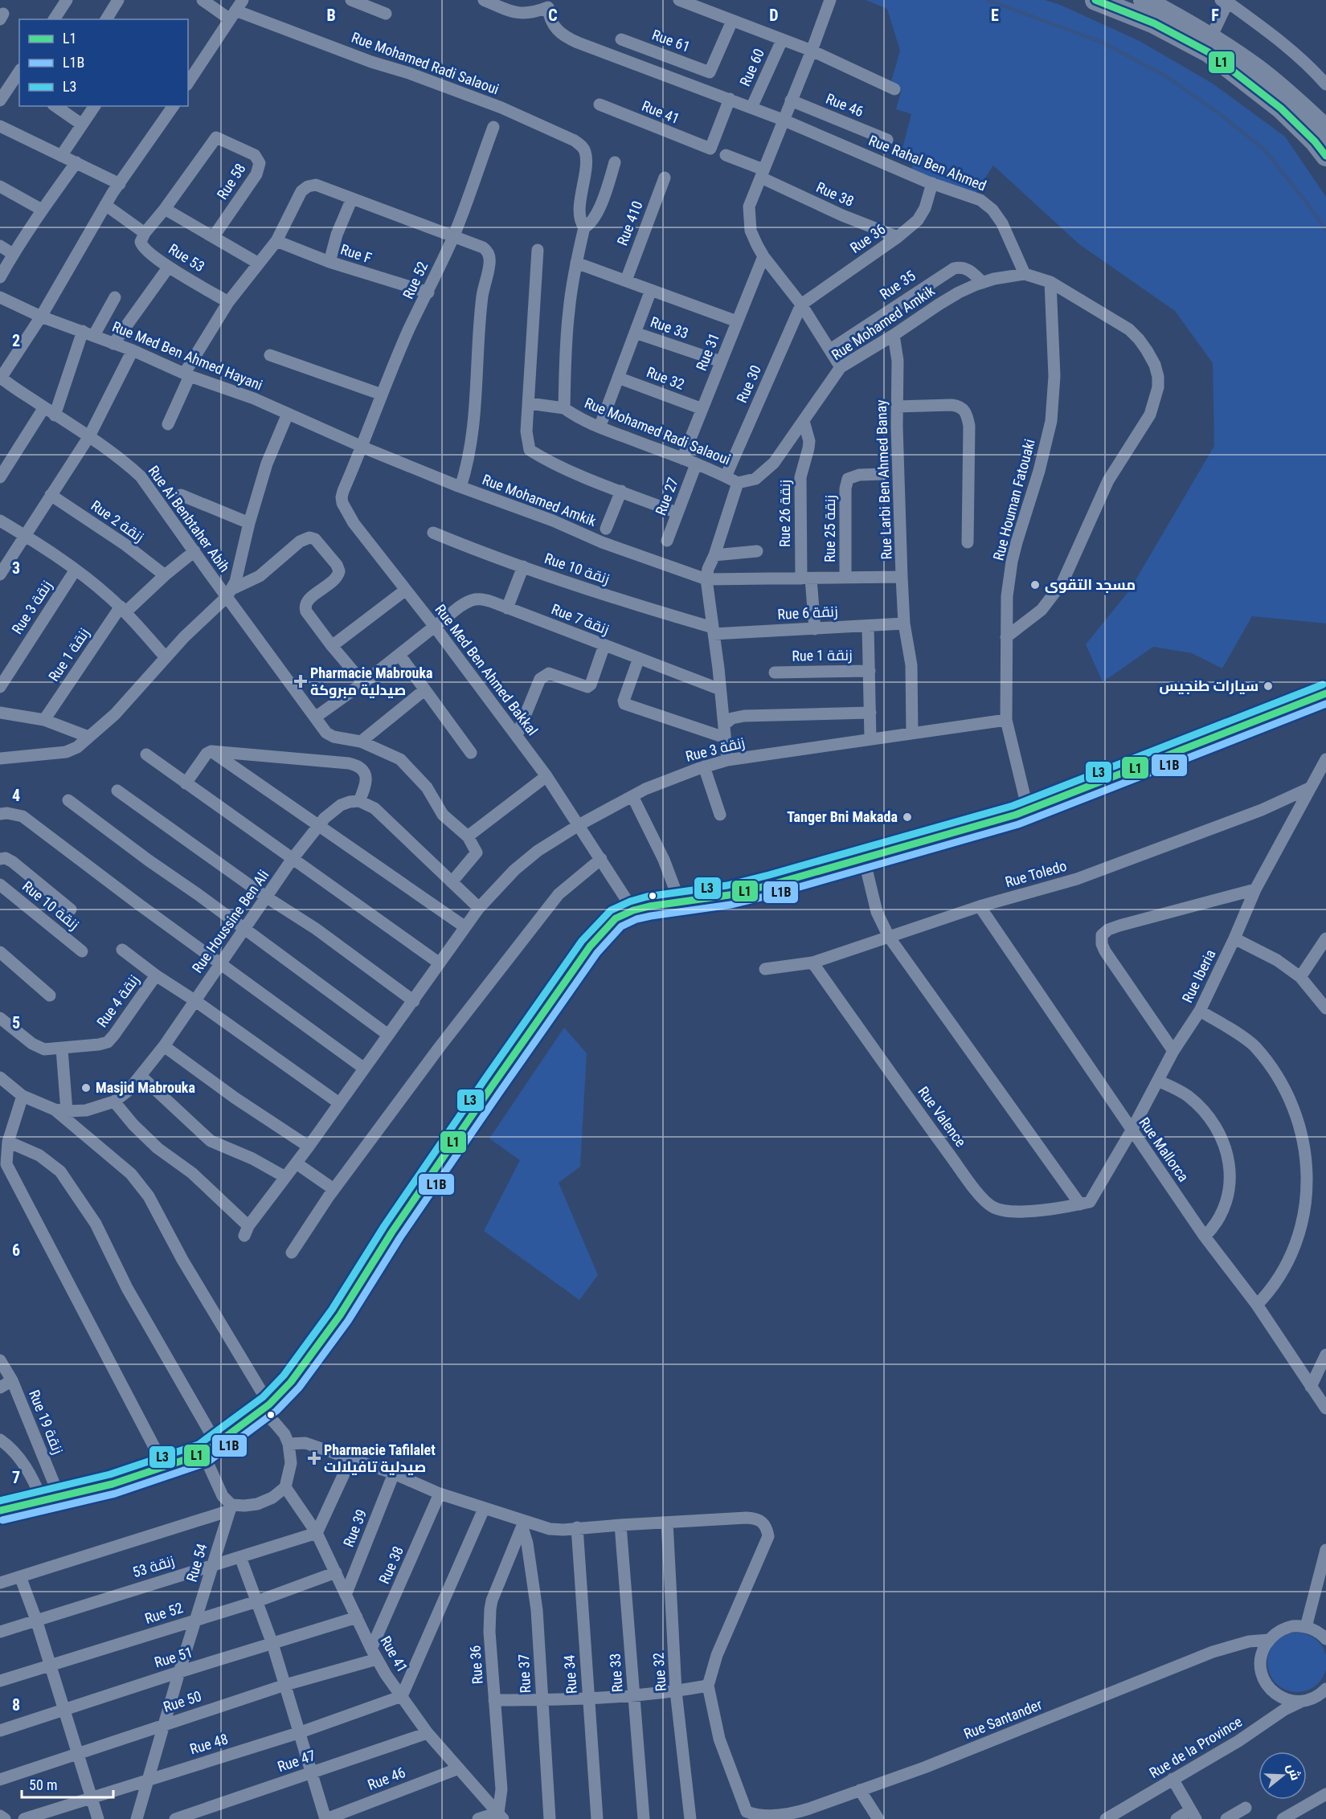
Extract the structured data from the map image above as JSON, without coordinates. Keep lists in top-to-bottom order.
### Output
{
  "streets": {
    "street": [
      "Rue 61",
      "Rue Mohamed Radi Salaoui",
      "Rue 60",
      "Rue 46",
      "Rue 41",
      "Rue Rahal Ben Ahmed",
      "Rue 58",
      "Rue 38",
      "Rue 410",
      "Rue 36",
      "Rue F",
      "Rue 53",
      "Rue 52",
      "Rue 35",
      "Rue Mohamed Amkik",
      "Rue 33",
      "Rue 31",
      "Rue Med Ben Ahmed Hayani",
      "Rue 32",
      "Rue 30",
      "Rue Larbi Ben Ahmed Banay",
      "Rue 27",
      "Rue Houman Fatouaki",
      "Rue 26 زنقة",
      "Rue Ai Benbtaher Abih",
      "Rue 2 زنقة",
      "Rue 25 زنقة",
      "Rue 10 زنقة",
      "Rue 3 زنقة",
      "Rue 6 زنقة",
      "Rue 7 زنقة",
      "Rue 1 زنقة",
      "Rue Med Ben Ahmed Bakkal",
      "Rue Toledo",
      "Rue Houssine Ben Ali",
      "Rue Iberia",
      "Rue 4 زنقة",
      "Rue Valence",
      "Rue Mallorca",
      "Rue 19 زنقة",
      "Rue 39",
      "Rue 54",
      "زنقة 53",
      "Rue 51",
      "Rue 37",
      "Rue 34",
      "Rue 50",
      "Rue Santander",
      "Rue 48",
      "Rue de la Province",
      "Rue 47"
    ]
  },
  "crossings": [
    ["Rue Mohamed Radi Salaoui", "Rue Mohamed Amkik"],
    ["Rue Mohamed Radi Salaoui", "Rue 31"],
    ["Rue Mohamed Radi Salaoui", "Rue 30"],
    ["Rue Mohamed Radi Salaoui", "Rue 27"],
    ["Rue 60", "Rue Rahal Ben Ahmed"],
    ["Rue 46", "Rue 41"],
    ["Rue 41", "Rue Rahal Ben Ahmed"],
    ["Rue 41", "Rue 38"],
    ["Rue 41", "Rue 36"],
    ["Rue 41", "Rue 52"],
    ["Rue 41", "Rue 39"],
    ["Rue 41", "Rue 54"],
    ["Rue 41", "زنقة 53"],
    ["Rue 41", "Rue 51"],
    ["Rue 41", "Rue 50"],
    ["Rue 41", "Rue 48"],
    ["Rue 41", "Rue 47"],
    ["Rue Rahal Ben Ahmed", "Rue 36"],
    ["Rue Rahal Ben Ahmed", "Rue Mohamed Amkik"],
    ["Rue 38", "Rue 36"],
    ["Rue 38", "Rue 50"],
    ["Rue 36", "Rue 30"],
    ["Rue 36", "Rue 37"],
    ["Rue F", "Rue 52"],
    ["Rue 52", "Rue Mohamed Amkik"],
    ["Rue 52", "Rue Med Ben Ahmed Hayani"],
    ["Rue 52", "Rue Med Ben Ahmed Bakkal"],
    ["Rue 52", "Rue 54"],
    ["Rue 35", "Rue Mohamed Amkik"],
    ["Rue Mohamed Amkik", "Rue Med Ben Ahmed Hayani"],
    ["Rue Mohamed Amkik", "Rue Larbi Ben Ahmed Banay"],
    ["Rue Mohamed Amkik", "Rue Houman Fatouaki"],
    ["Rue Mohamed Amkik", "Rue 26 زنقة"],
    ["Rue Mohamed Amkik", "Rue 25 زنقة"],
    ["Rue Mohamed Amkik", "Rue Med Ben Ahmed Bakkal"],
    ["Rue 33", "Rue 31"],
    ["Rue 31", "Rue 32"],
    ["Rue Med Ben Ahmed Hayani", "Rue Med Ben Ahmed Bakkal"],
    ["Rue Larbi Ben Ahmed Banay", "Rue 3 زنقة"],
    ["Rue Larbi Ben Ahmed Banay", "Rue 6 زنقة"],
    ["Rue Houman Fatouaki", "Rue 3 زنقة"],
    ["Rue 26 زنقة", "Rue 6 زنقة"],
    ["Rue Ai Benbtaher Abih", "Rue 1 زنقة"],
    ["Rue 2 زنقة", "Rue 1 زنقة"],
    ["Rue 10 زنقة", "Rue 6 زنقة"],
    ["Rue 3 زنقة", "Rue Med Ben Ahmed Bakkal"],
    ["Rue 3 زنقة", "Rue Houssine Ben Ali"],
    ["Rue 7 زنقة", "Rue Med Ben Ahmed Bakkal"],
    ["Rue Toledo", "Rue Iberia"],
    ["Rue Toledo", "Rue Valence"],
    ["Rue Toledo", "Rue Mallorca"],
    ["Rue Iberia", "Rue Valence"],
    ["Rue Iberia", "Rue Mallorca"],
    ["Rue 54", "زنقة 53"],
    ["Rue 54", "Rue 51"],
    ["Rue 54", "Rue 50"],
    ["Rue 54", "Rue 48"]
  ],
  "places": {
    "other": [
      "مسجد التقوى",
      "سيارات طنجيس",
      "Tanger Bni Makada",
      "Masjid Mabrouka"
    ],
    "health": ["Pharmacie Mabrouka صيدلية مبروكة", "Pharmacie Tafilalet صيدلية تافيلالت"]
  },
  "lines": ["transit line L1", "transit line L3", "transit line L1B"],
  "legend": ["L1", "L1B", "L3"],
  "scale_bar": "50 m",
  "north": "right",
  "grid": {
    "columns": [
      "B",
      "C",
      "D",
      "E",
      "F"
    ],
    "rows": [
      "2",
      "3",
      "4",
      "5",
      "6",
      "7",
      "8"
    ]
  }
}
